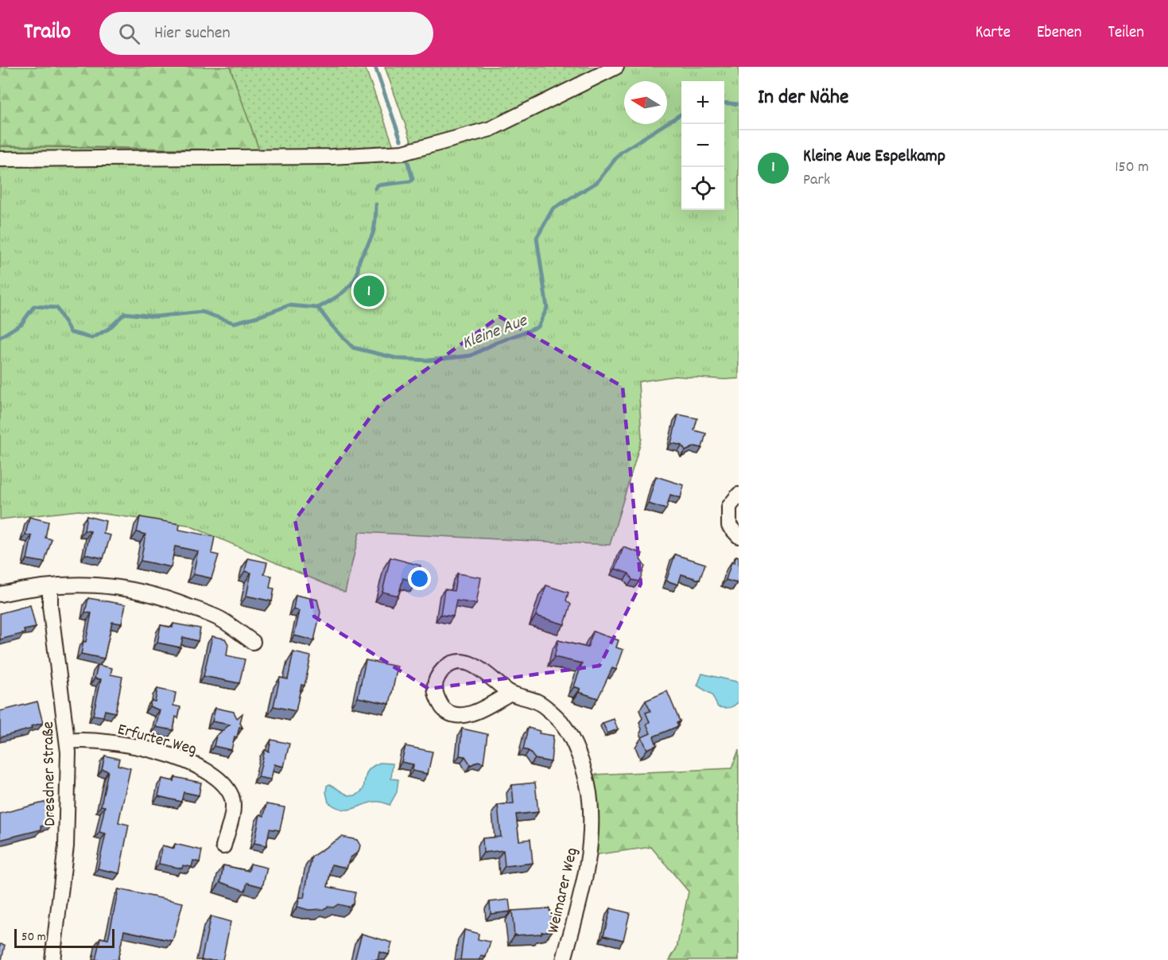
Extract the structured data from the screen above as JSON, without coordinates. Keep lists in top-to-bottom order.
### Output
{
  "streets": {
    "street": ["Erfurter Weg", "Dresdner Straße", "Weimarer Weg"]
  },
  "crossings": [
    ["Erfurter Weg", "Dresdner Straße"]
  ],
  "water": ["Kleine Aue"],
  "scale_bar": "50 m",
  "north": "left",
  "page": {
    "header": "Trailo",
    "search": "Hier suchen",
    "nav": ["Karte", "Ebenen", "Teilen"],
    "heading": "In der Nähe",
    "map_buttons": ["+", "−"],
    "list": [
      {
        "mark": "1",
        "name": "Kleine Aue Espelkamp",
        "note": "Park",
        "value": "150 m"
      }
    ],
    "pins": "1",
    "scale": "50 m"
  }
}
